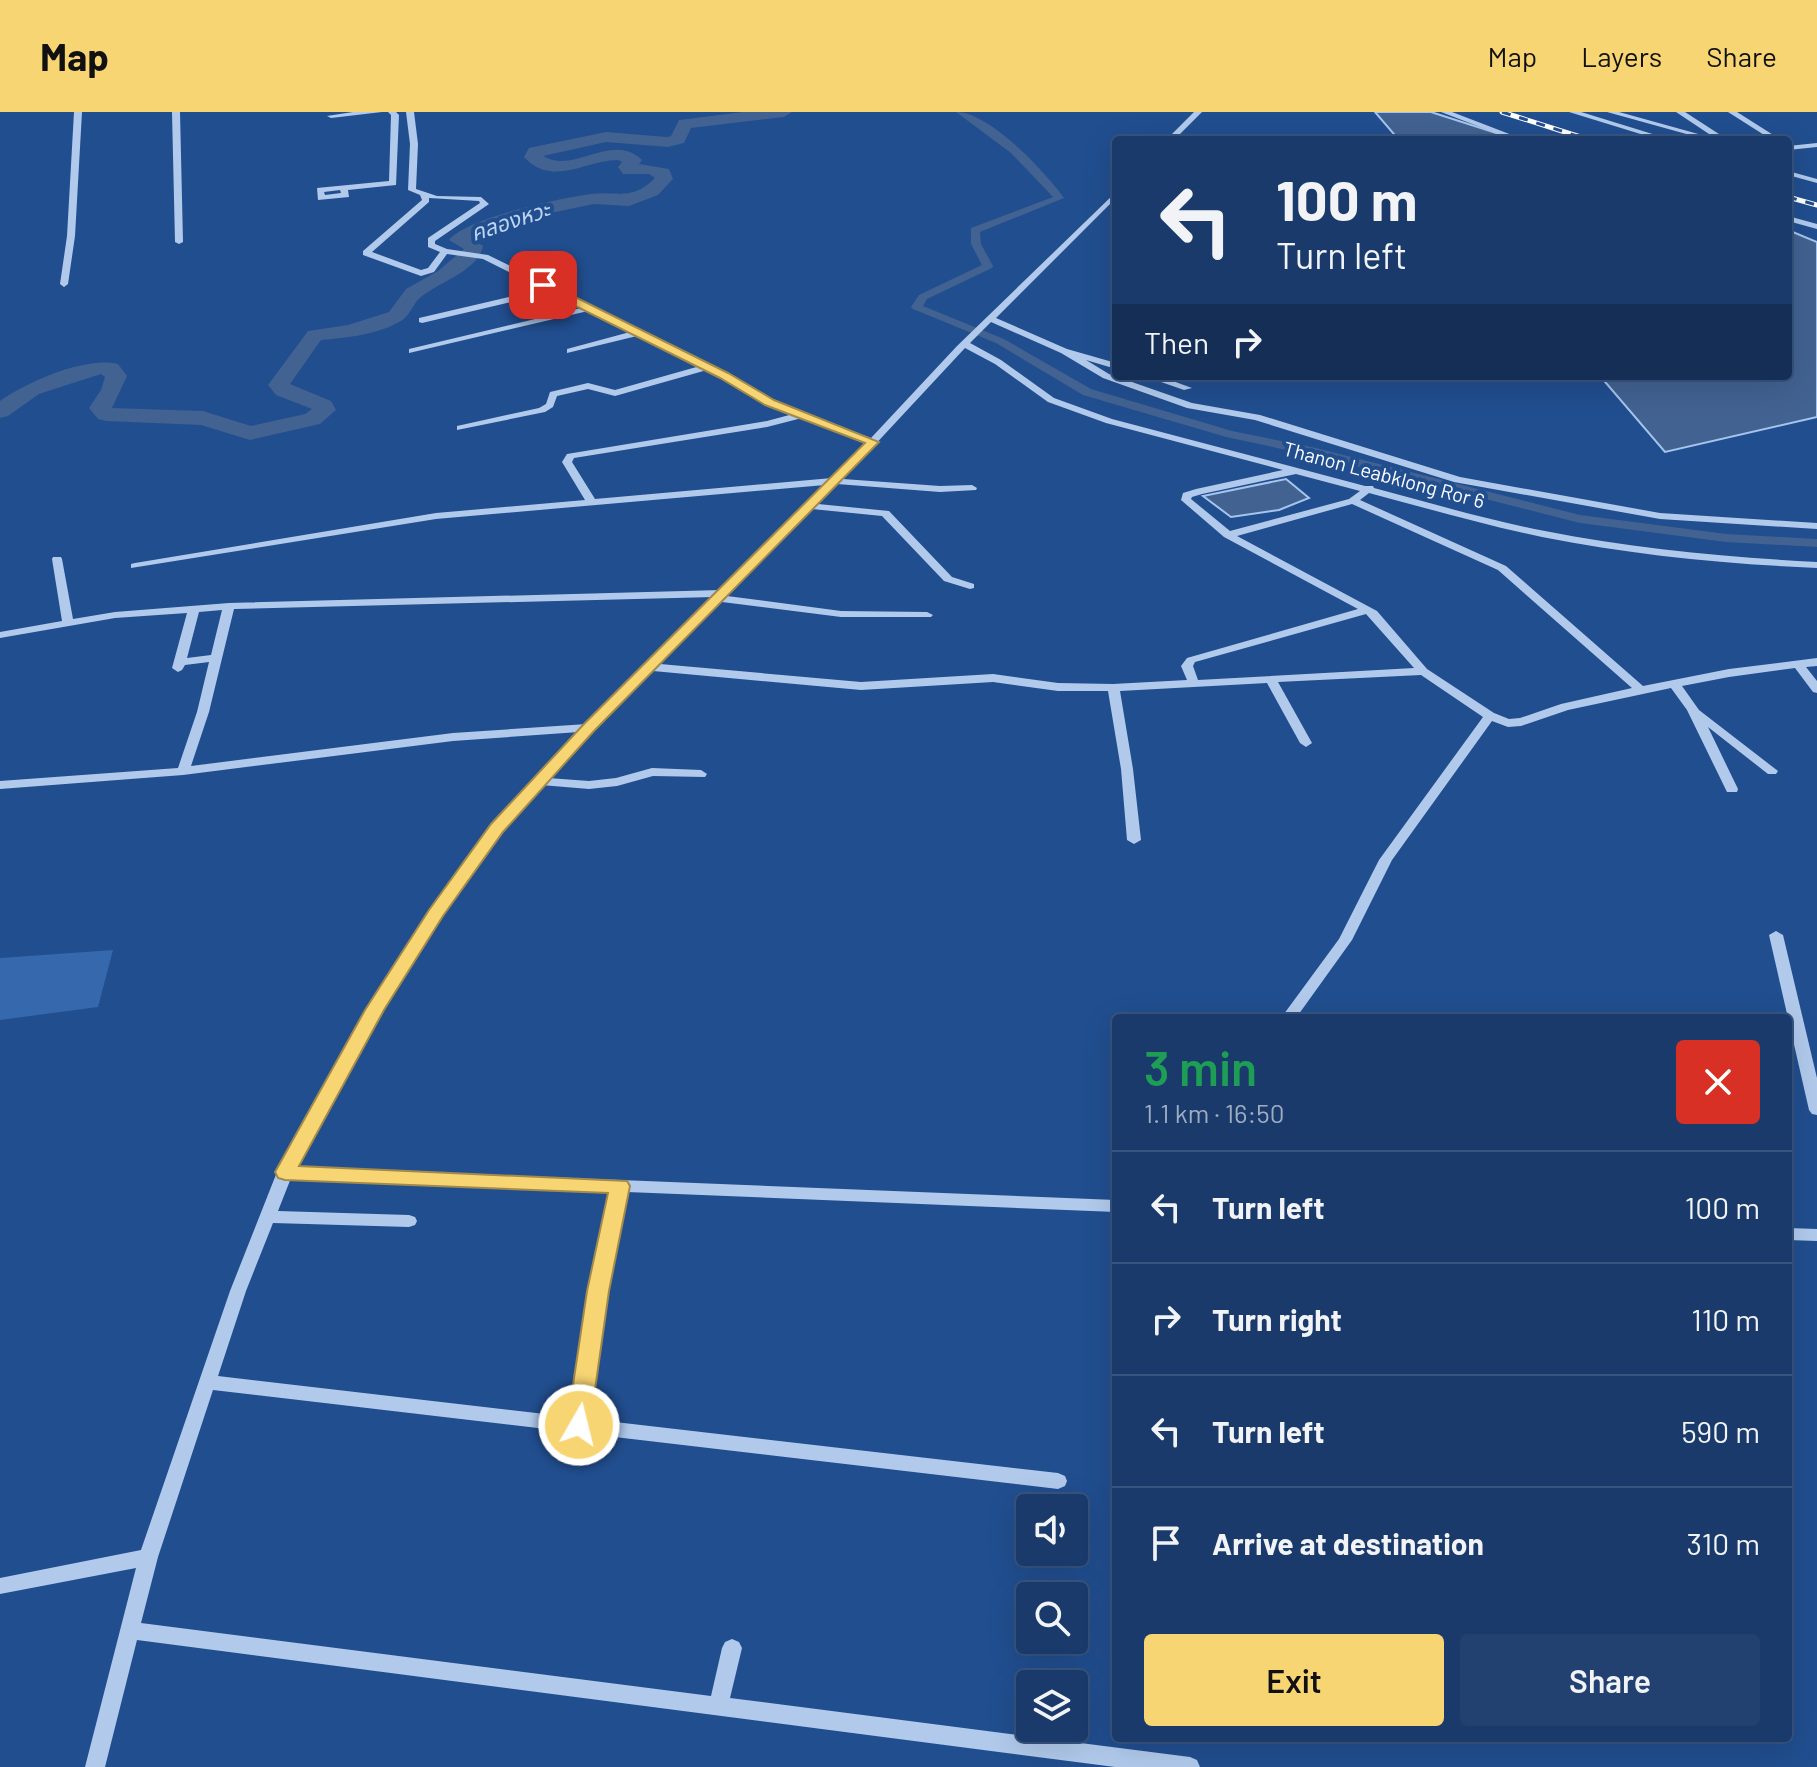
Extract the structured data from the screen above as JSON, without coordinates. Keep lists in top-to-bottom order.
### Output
{
  "streets": {
    "street": ["Thanon Leabklong Ror 6"]
  },
  "water": ["คลองหวะ"],
  "page": {
    "header": "Map",
    "nav": ["Map", "Layers", "Share"],
    "turn": ["100 m", "Turn left"],
    "then": "Then",
    "heading": ["3 min", "1.1 km · 16:50"],
    "list": [
      {
        "name": "Turn left",
        "value": "100 m"
      },
      {
        "name": "Turn right",
        "value": "110 m"
      },
      {
        "name": "Turn left",
        "value": "590 m"
      },
      {
        "name": "Arrive at destination",
        "value": "310 m"
      }
    ],
    "buttons": ["Exit", "Share"]
  }
}
